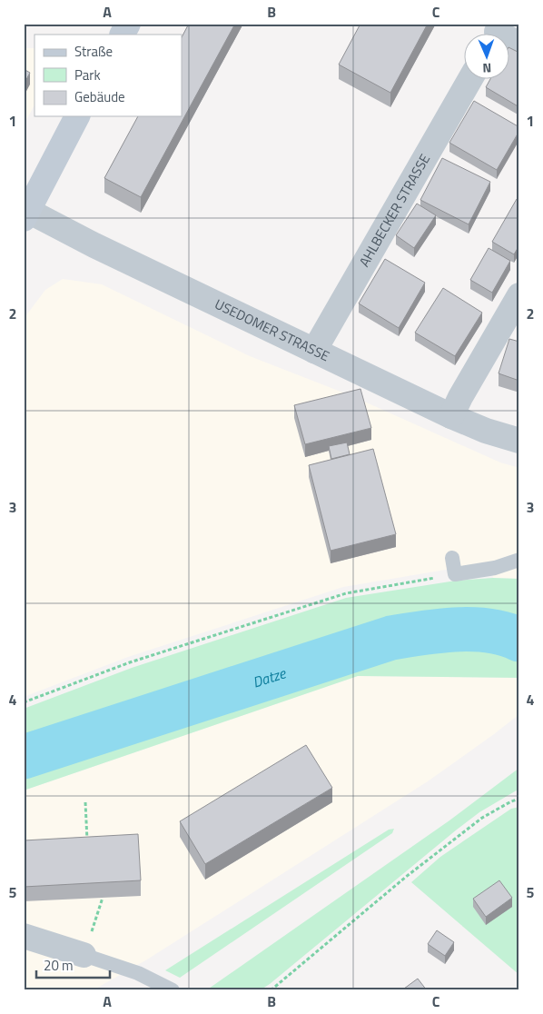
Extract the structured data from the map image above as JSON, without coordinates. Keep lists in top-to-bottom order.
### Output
{
  "streets": {
    "street": ["AHLBECKER STRASSE", "USEDOMER STRASSE"]
  },
  "crossings": [
    ["AHLBECKER STRASSE", "USEDOMER STRASSE"]
  ],
  "water": ["Datze"],
  "legend": ["Straße", "Park", "Gebäude"],
  "scale_bar": "20 m",
  "north": "bottom",
  "grid": {
    "columns": ["A", "B", "C"],
    "rows": [
      "1",
      "2",
      "3",
      "4",
      "5"
    ]
  }
}
